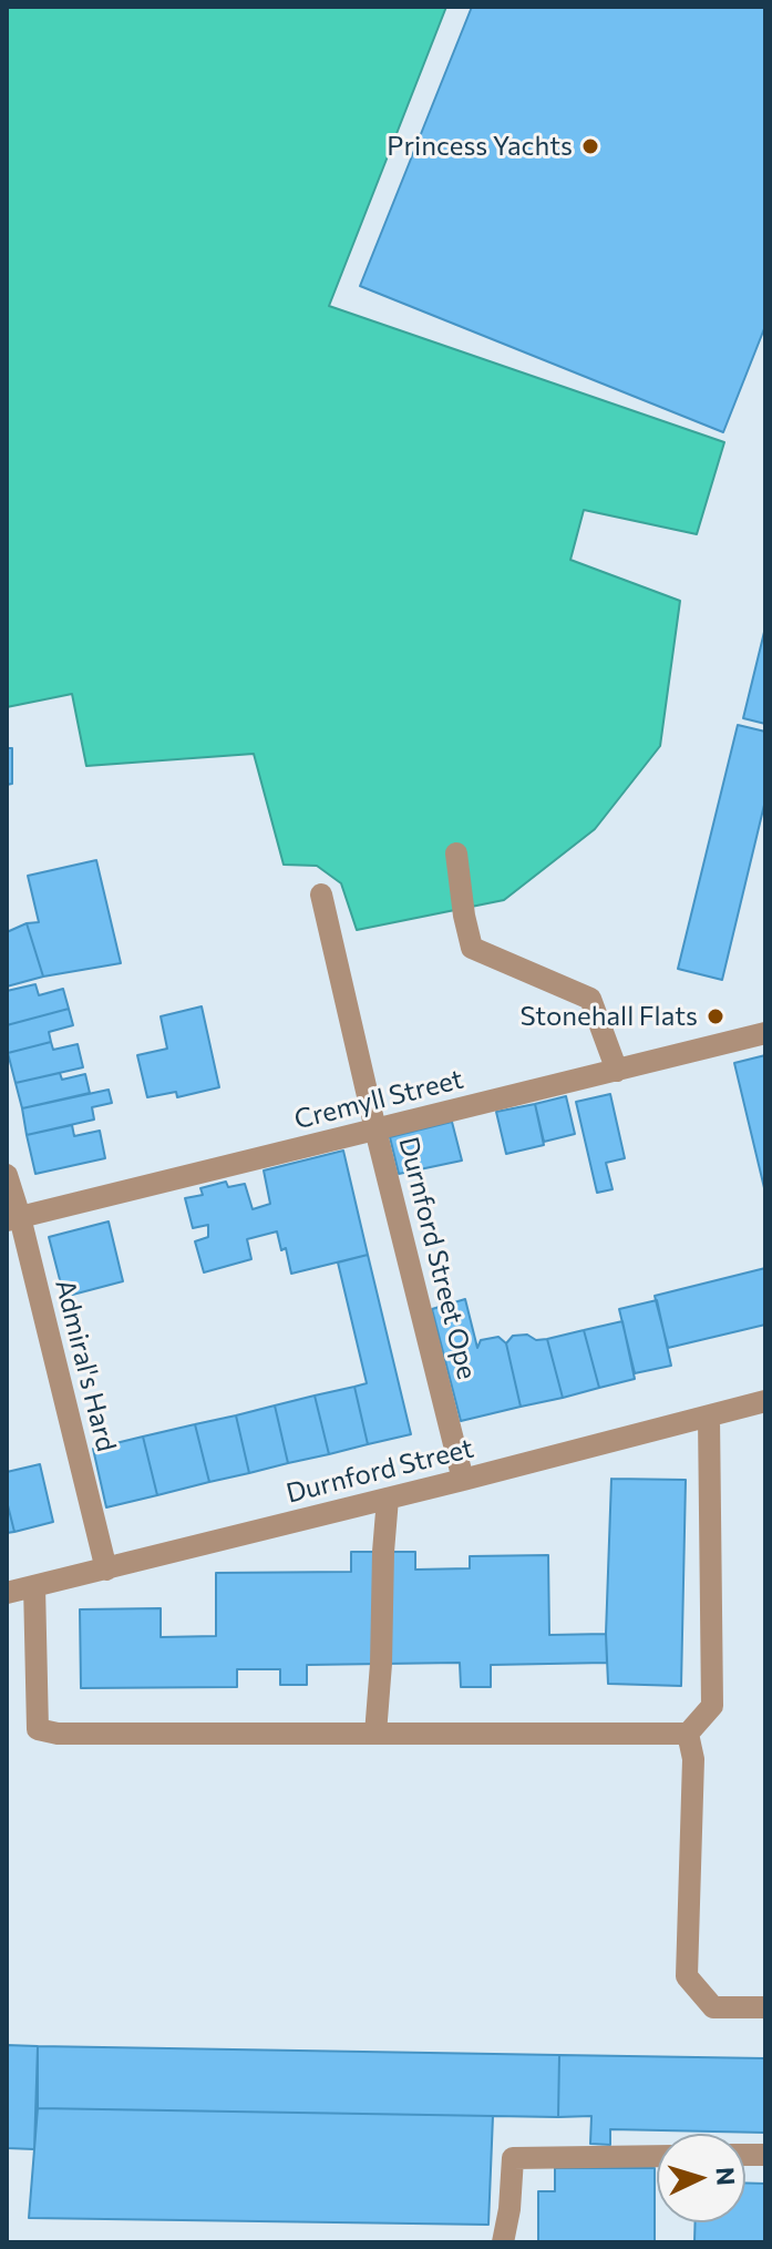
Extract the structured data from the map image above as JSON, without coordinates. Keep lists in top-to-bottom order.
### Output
{
  "streets": {
    "street": [
      "Cremyll Street",
      "Durnford Street Ope",
      "Admiral's Hard",
      "Durnford Street"
    ]
  },
  "crossings": [
    ["Cremyll Street", "Durnford Street Ope"],
    ["Cremyll Street", "Admiral's Hard"],
    ["Durnford Street Ope", "Durnford Street"],
    ["Admiral's Hard", "Durnford Street"]
  ],
  "places": ["Princess Yachts", "Stonehall Flats"],
  "north": "right"
}
